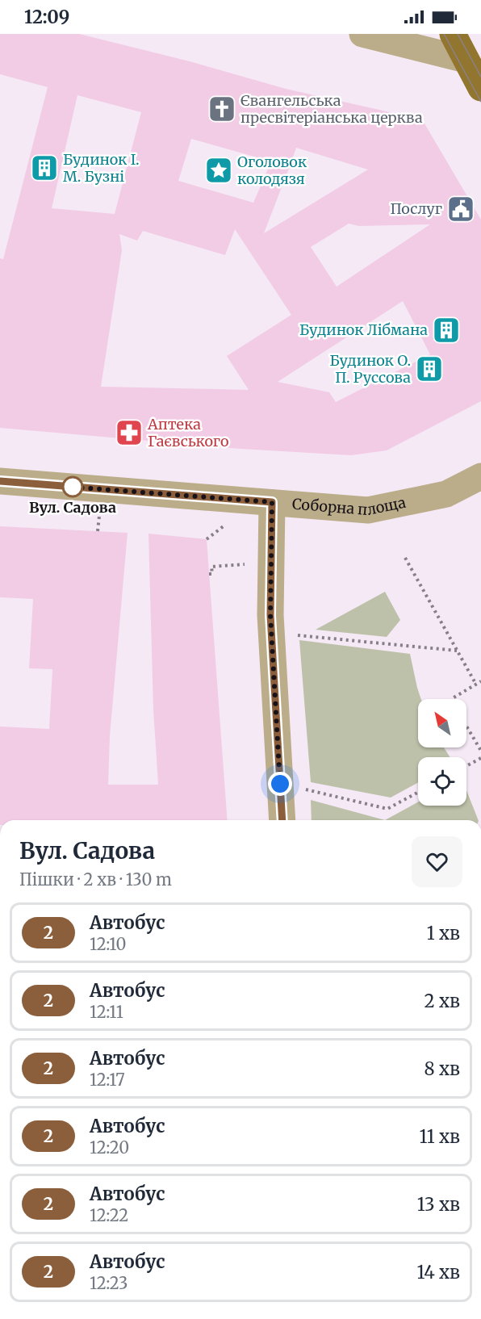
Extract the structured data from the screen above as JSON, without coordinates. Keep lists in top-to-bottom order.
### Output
{
  "streets": {
    "street": ["Соборна площа"]
  },
  "places": {
    "church": ["Євангельська пресвітеріанська церква"],
    "building": ["Будинок І. М. Бузні", "Будинок Лібмана", "Будинок О. П. Руссова"],
    "place": ["Оголовок колодязя"],
    "public building": ["Послуг"],
    "pharmacy": ["Аптека Гаєвського"],
    "other": ["Вул. Садова"]
  },
  "lines": ["bus line 2"],
  "north": "top left",
  "page": {
    "status": "12:09",
    "heading": ["Вул. Садова", "Пішки · 2 хв · 130 m"],
    "list": [
      {
        "mark": "2",
        "name": "Автобус",
        "note": "12:10",
        "value": "1 хв"
      },
      {
        "mark": "2",
        "name": "Автобус",
        "note": "12:11",
        "value": "2 хв"
      },
      {
        "mark": "2",
        "name": "Автобус",
        "note": "12:17",
        "value": "8 хв"
      },
      {
        "mark": "2",
        "name": "Автобус",
        "note": "12:20",
        "value": "11 хв"
      },
      {
        "mark": "2",
        "name": "Автобус",
        "note": "12:22",
        "value": "13 хв"
      },
      {
        "mark": "2",
        "name": "Автобус",
        "note": "12:23",
        "value": "14 хв"
      }
    ]
  }
}
